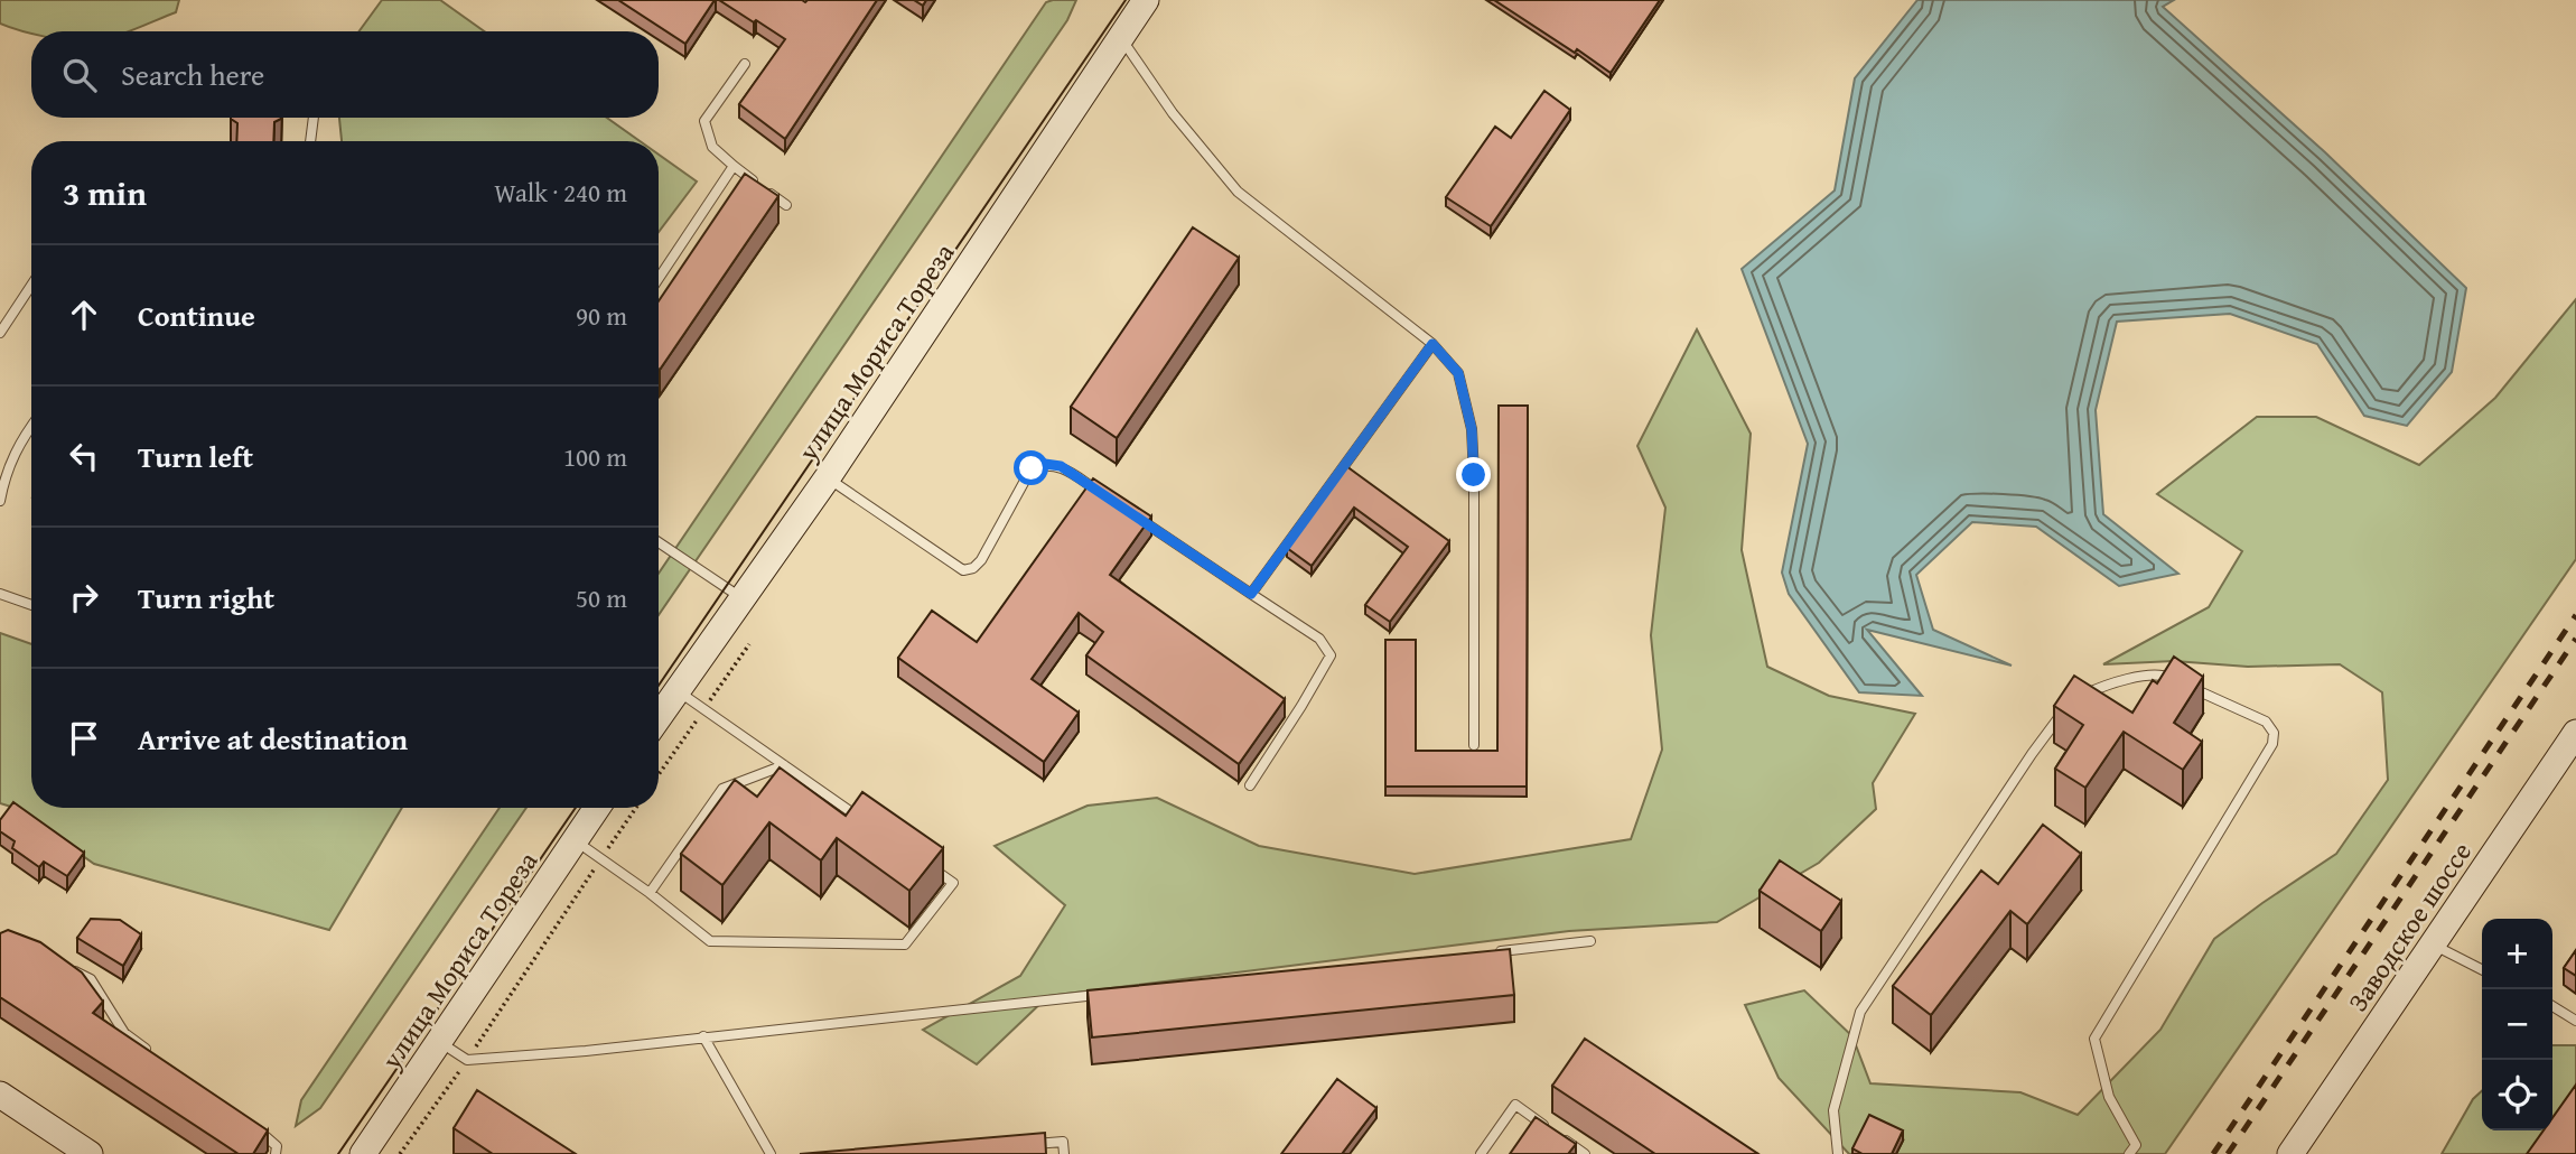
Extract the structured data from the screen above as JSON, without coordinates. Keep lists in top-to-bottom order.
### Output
{
  "streets": {
    "street": ["улица Мориса Тореза", "Заводское шоссе"]
  },
  "page": {
    "search": "Search here",
    "heading": ["3 min", "Walk · 240 m"],
    "list": [
      ["Continue", "90 m"],
      ["Turn left", "100 m"],
      ["Turn right", "50 m"],
      "Arrive at destination"
    ],
    "map_buttons": ["+", "−"]
  }
}
